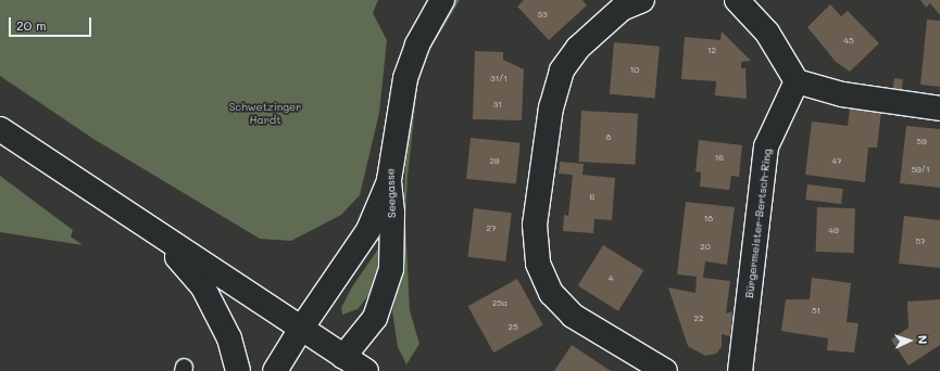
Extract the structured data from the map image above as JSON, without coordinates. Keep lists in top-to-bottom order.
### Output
{
  "streets": {
    "street": ["Seegasse", "Bürgermeister-Bertsch-Ring"]
  },
  "parks": ["Schwetzinger Hardt"],
  "house_numbers": [
    "33",
    "45",
    "12",
    "10",
    "31/1",
    "31",
    "8",
    "59",
    "16",
    "29",
    "47",
    "59/1",
    "6",
    "18",
    "27",
    "49",
    "57",
    "20",
    "4",
    "25a",
    "51",
    "22",
    "25"
  ],
  "scale_bar": "20 m",
  "north": "right"
}
